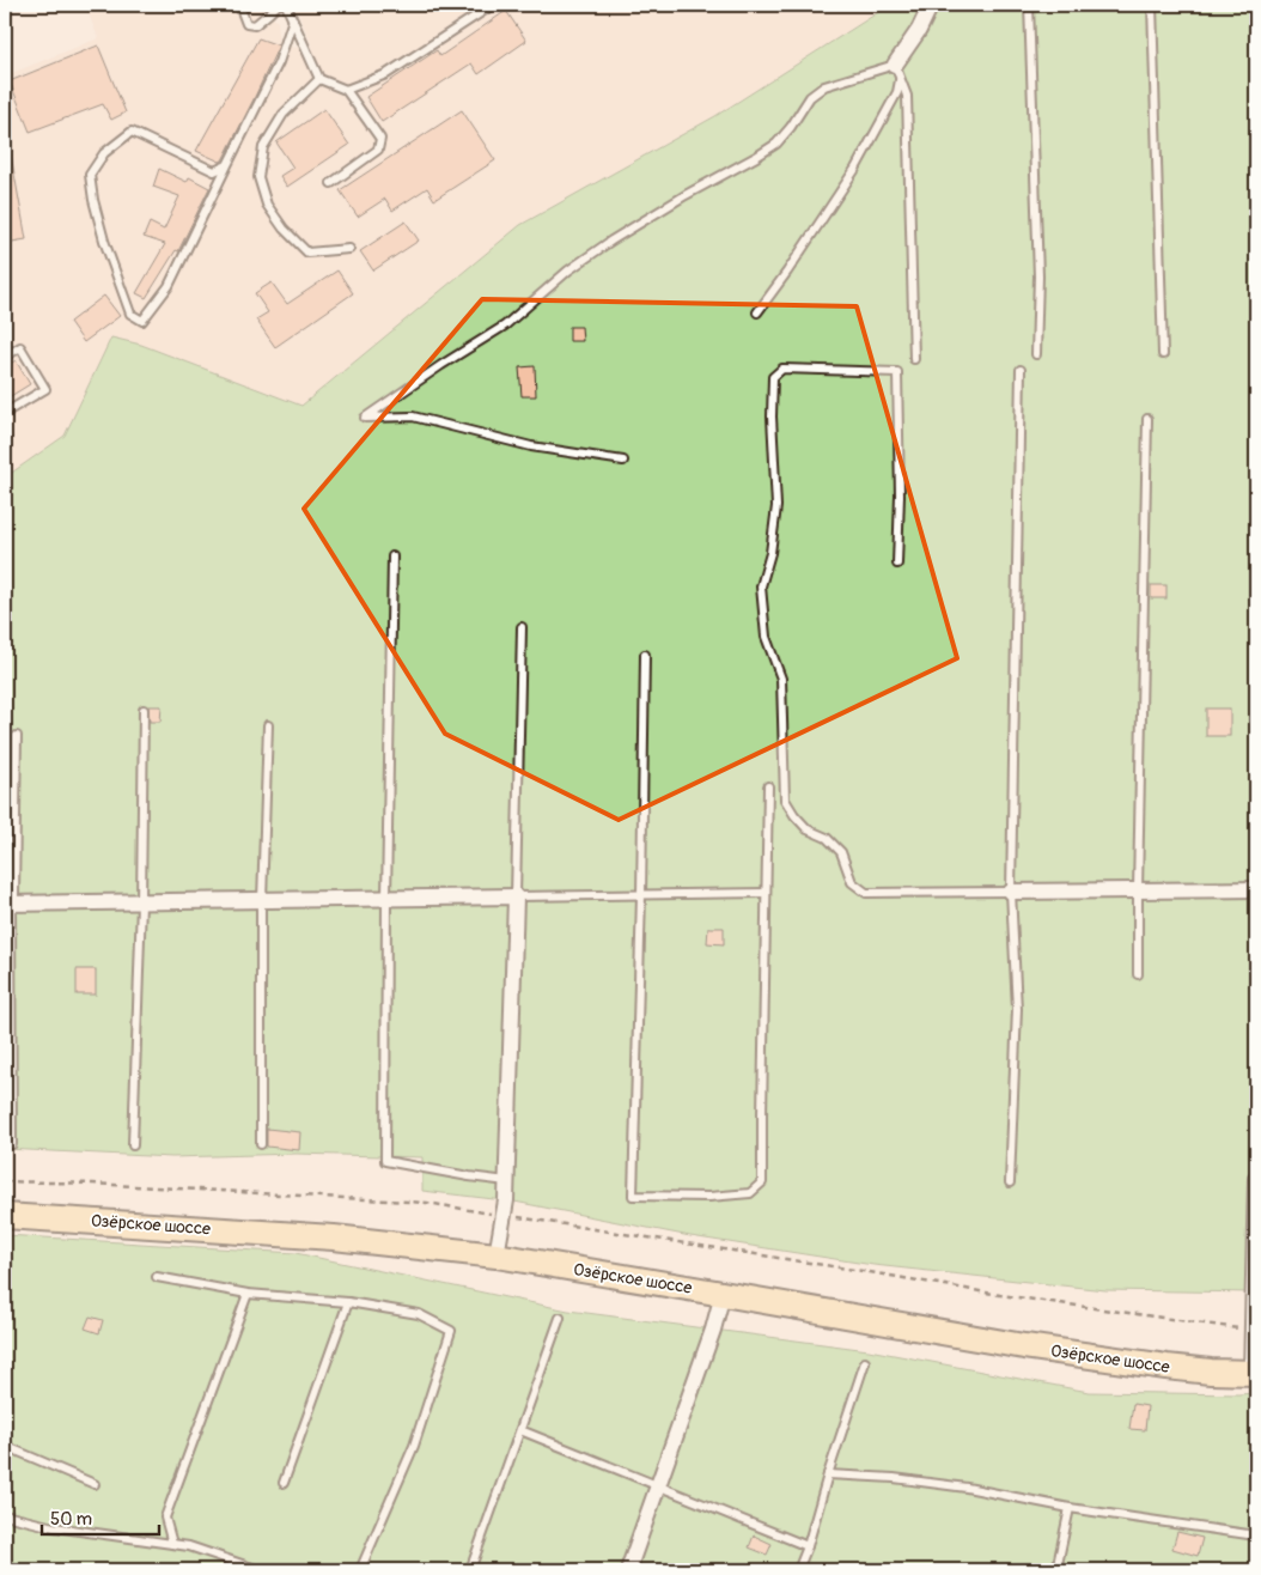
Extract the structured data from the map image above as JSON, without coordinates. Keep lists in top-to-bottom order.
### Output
{
  "streets": {
    "main road": ["Озёрское шоссе"]
  },
  "scale_bar": "50 m"
}
